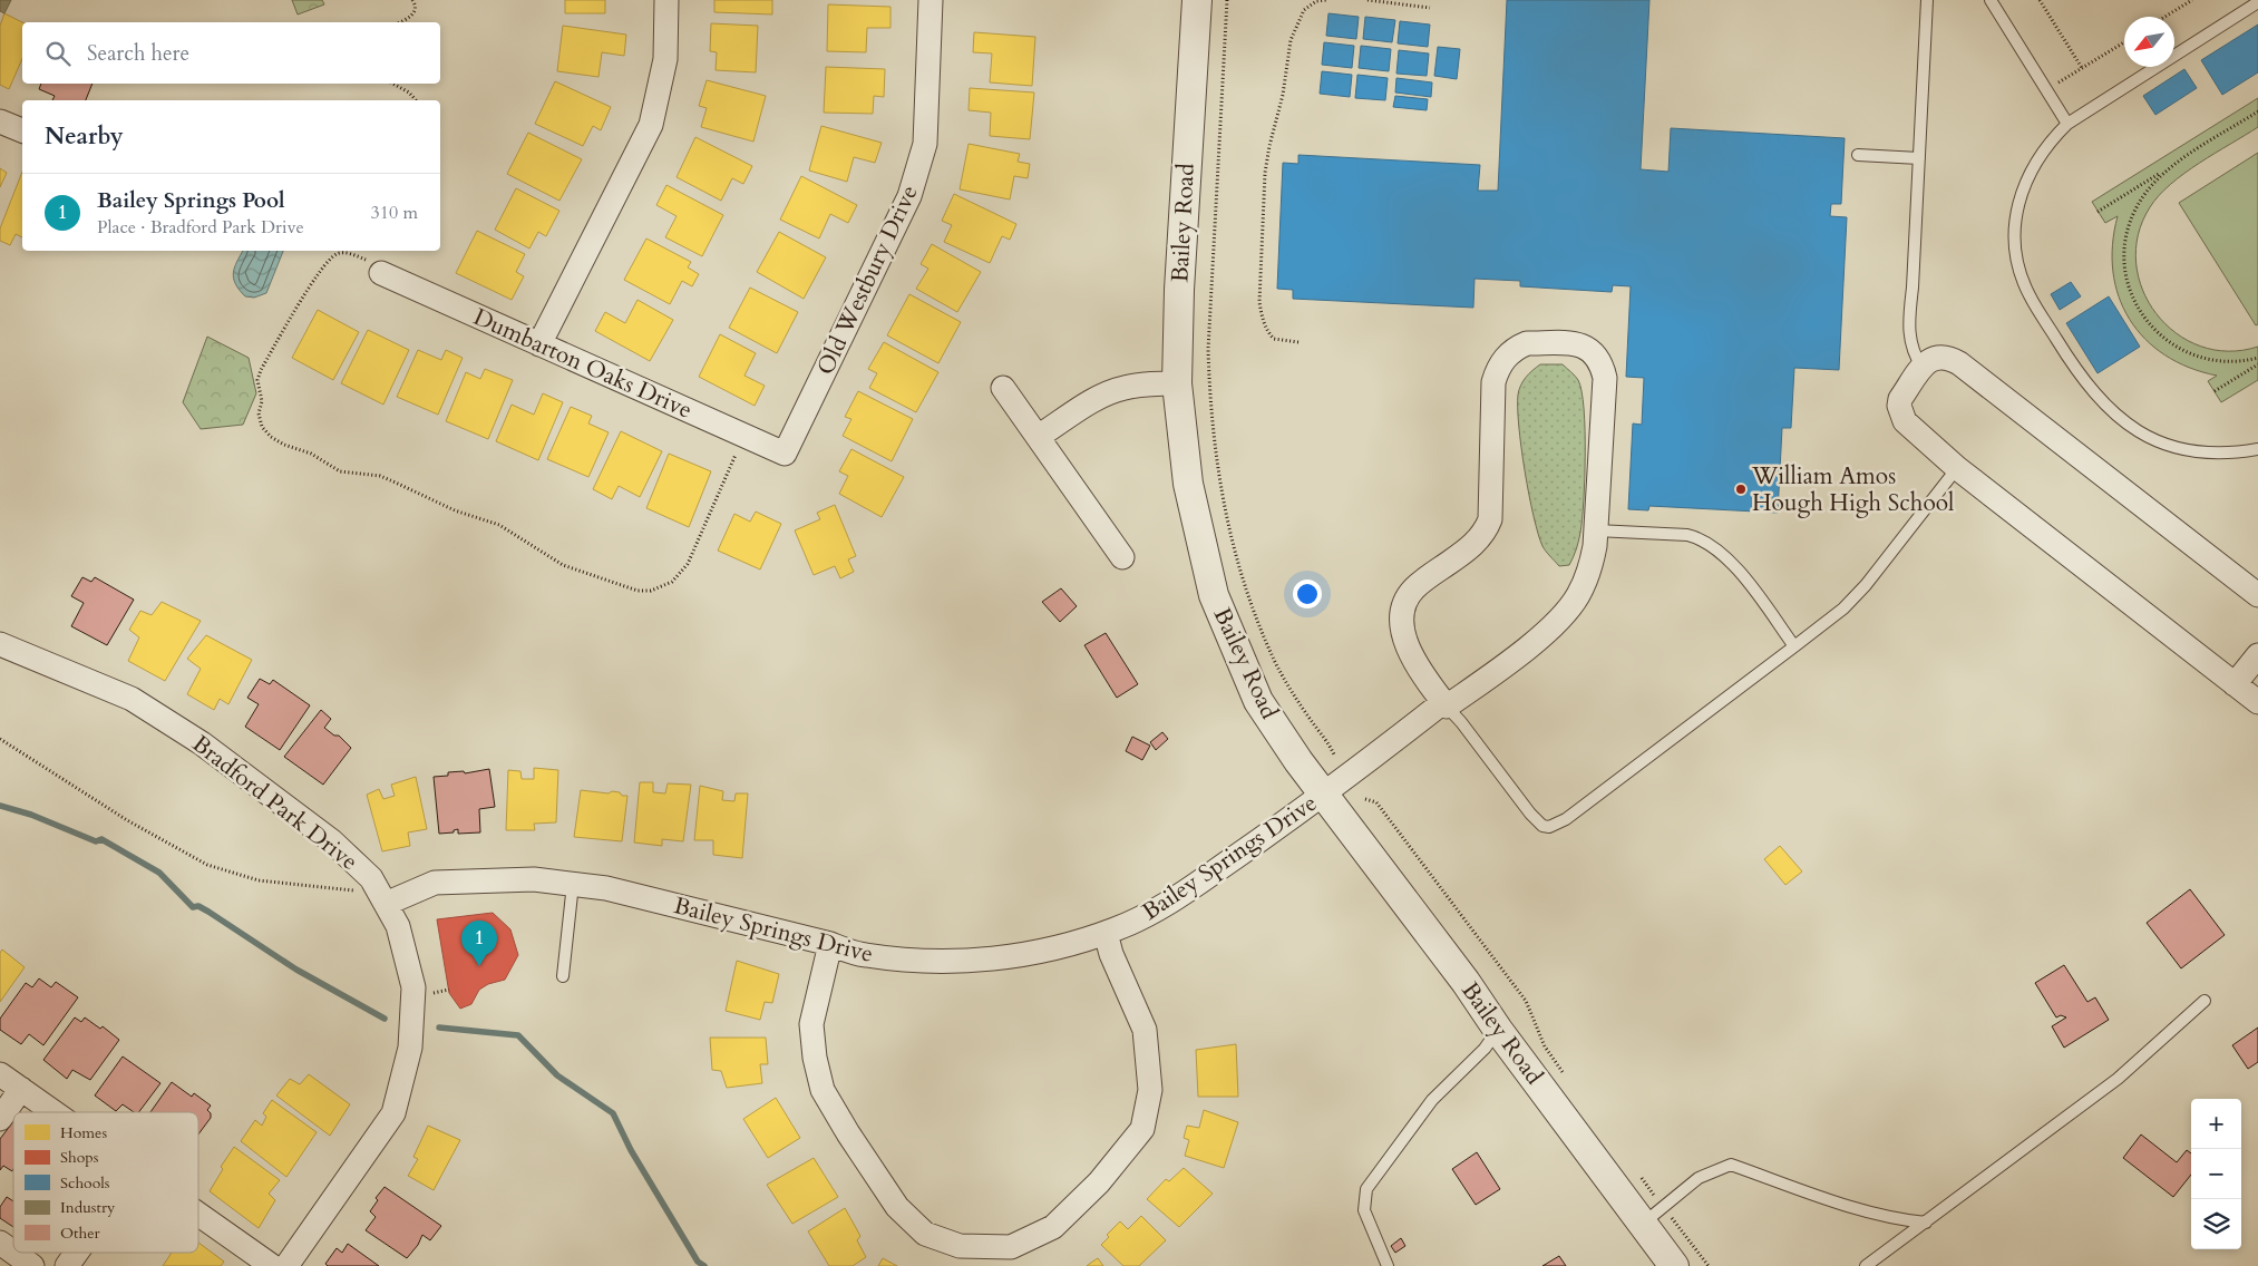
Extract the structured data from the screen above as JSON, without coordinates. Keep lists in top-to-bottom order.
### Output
{
  "streets": {
    "street": [
      "Bailey Road",
      "Old Westbury Drive",
      "Dumbarton Oaks Drive",
      "Bradford Park Drive",
      "Bailey Springs Drive"
    ]
  },
  "crossings": [
    ["Bailey Road", "Bailey Springs Drive"],
    ["Old Westbury Drive", "Dumbarton Oaks Drive"],
    ["Bradford Park Drive", "Bailey Springs Drive"]
  ],
  "places": ["William Amos Hough High School"],
  "legend": [
    "Homes",
    "Shops",
    "Schools",
    "Industry",
    "Other"
  ],
  "north": "bottom left",
  "page": {
    "search": "Search here",
    "heading": "Nearby",
    "list": [
      {
        "mark": "1",
        "name": "Bailey Springs Pool",
        "note": "Place · Bradford Park Drive",
        "value": "310 m"
      }
    ],
    "pins": "1",
    "map_buttons": ["+", "−"]
  }
}
